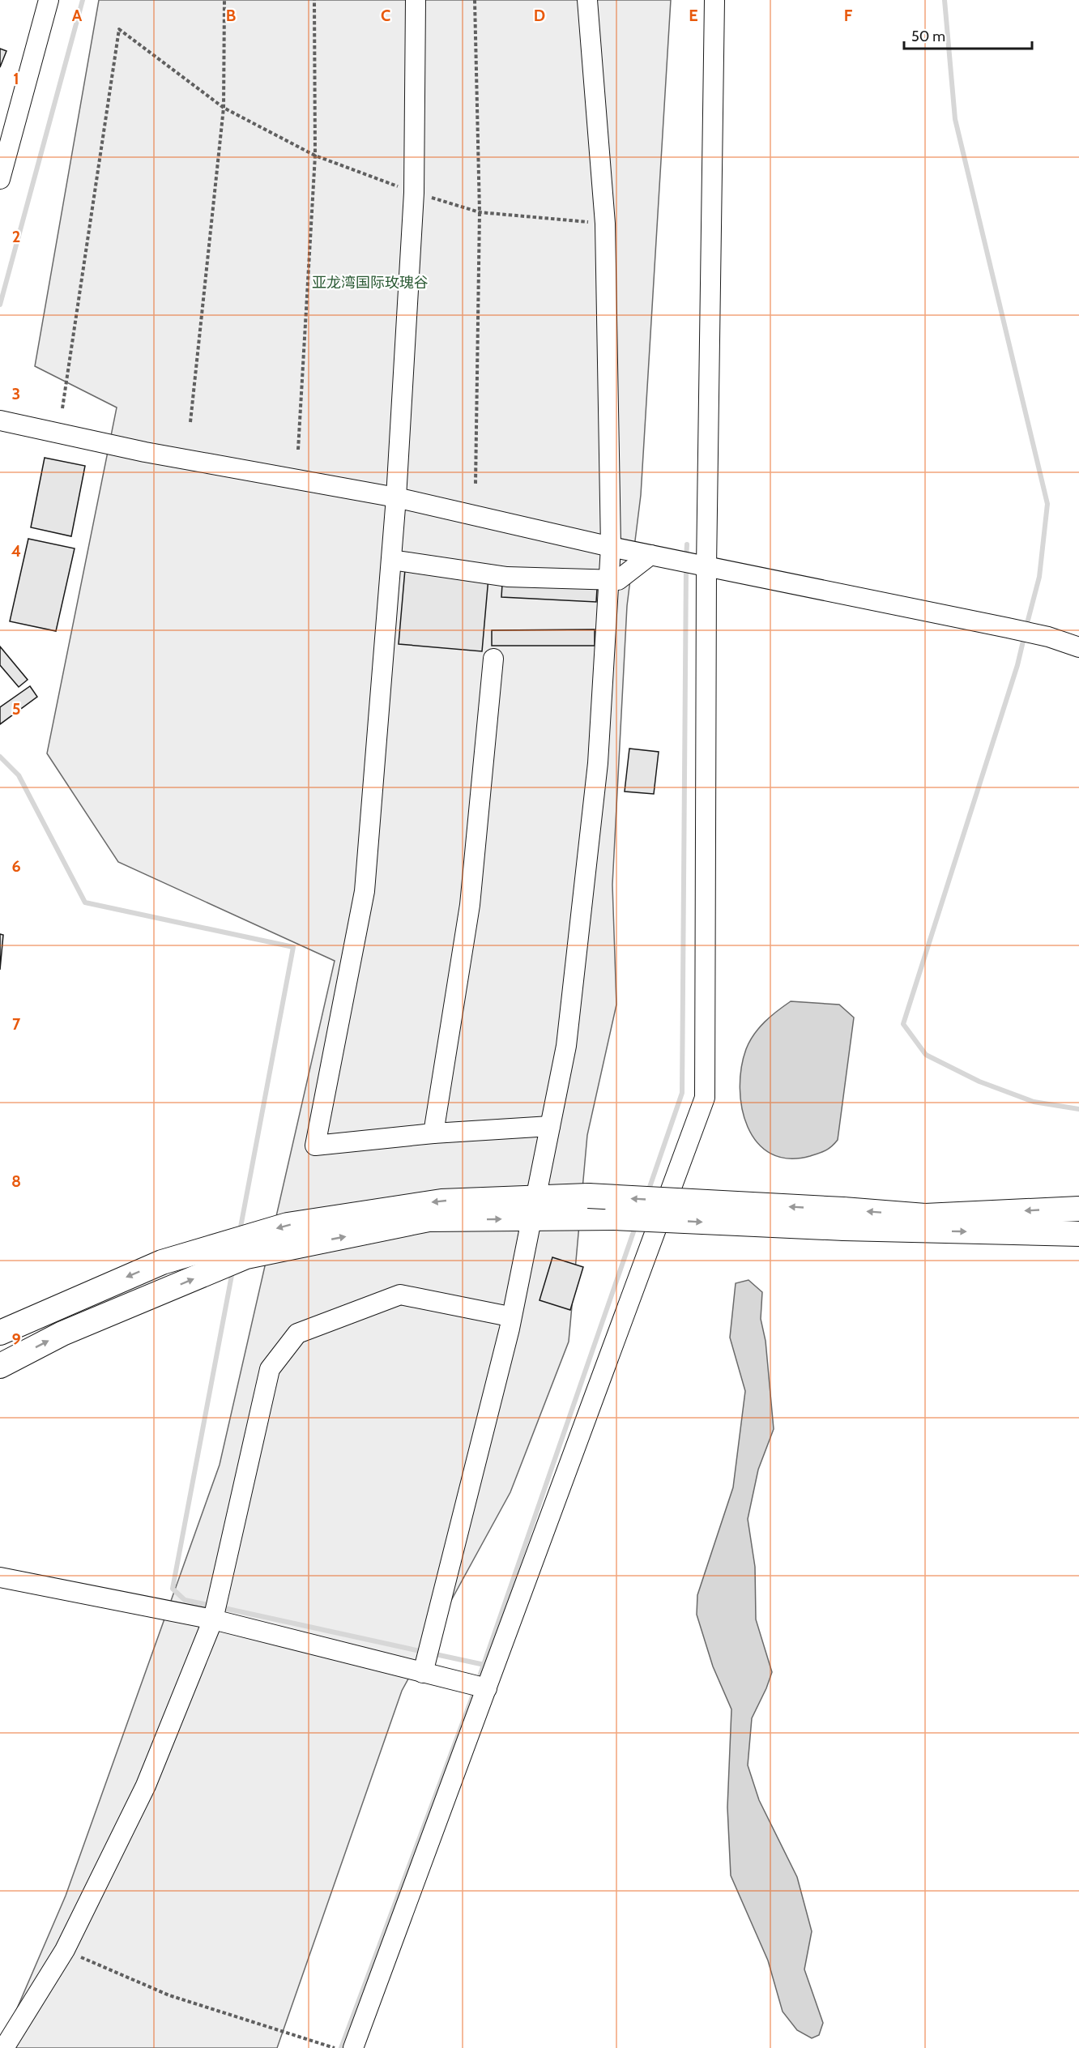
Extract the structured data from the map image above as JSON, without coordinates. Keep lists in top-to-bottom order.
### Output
{
  "parks": ["亚龙湾国际玫瑰谷"],
  "scale_bar": "50 m",
  "grid": {
    "columns": [
      "A",
      "B",
      "C",
      "D",
      "E",
      "F"
    ],
    "rows": [
      "1",
      "2",
      "3",
      "4",
      "5",
      "6",
      "7",
      "8",
      "9"
    ]
  }
}
